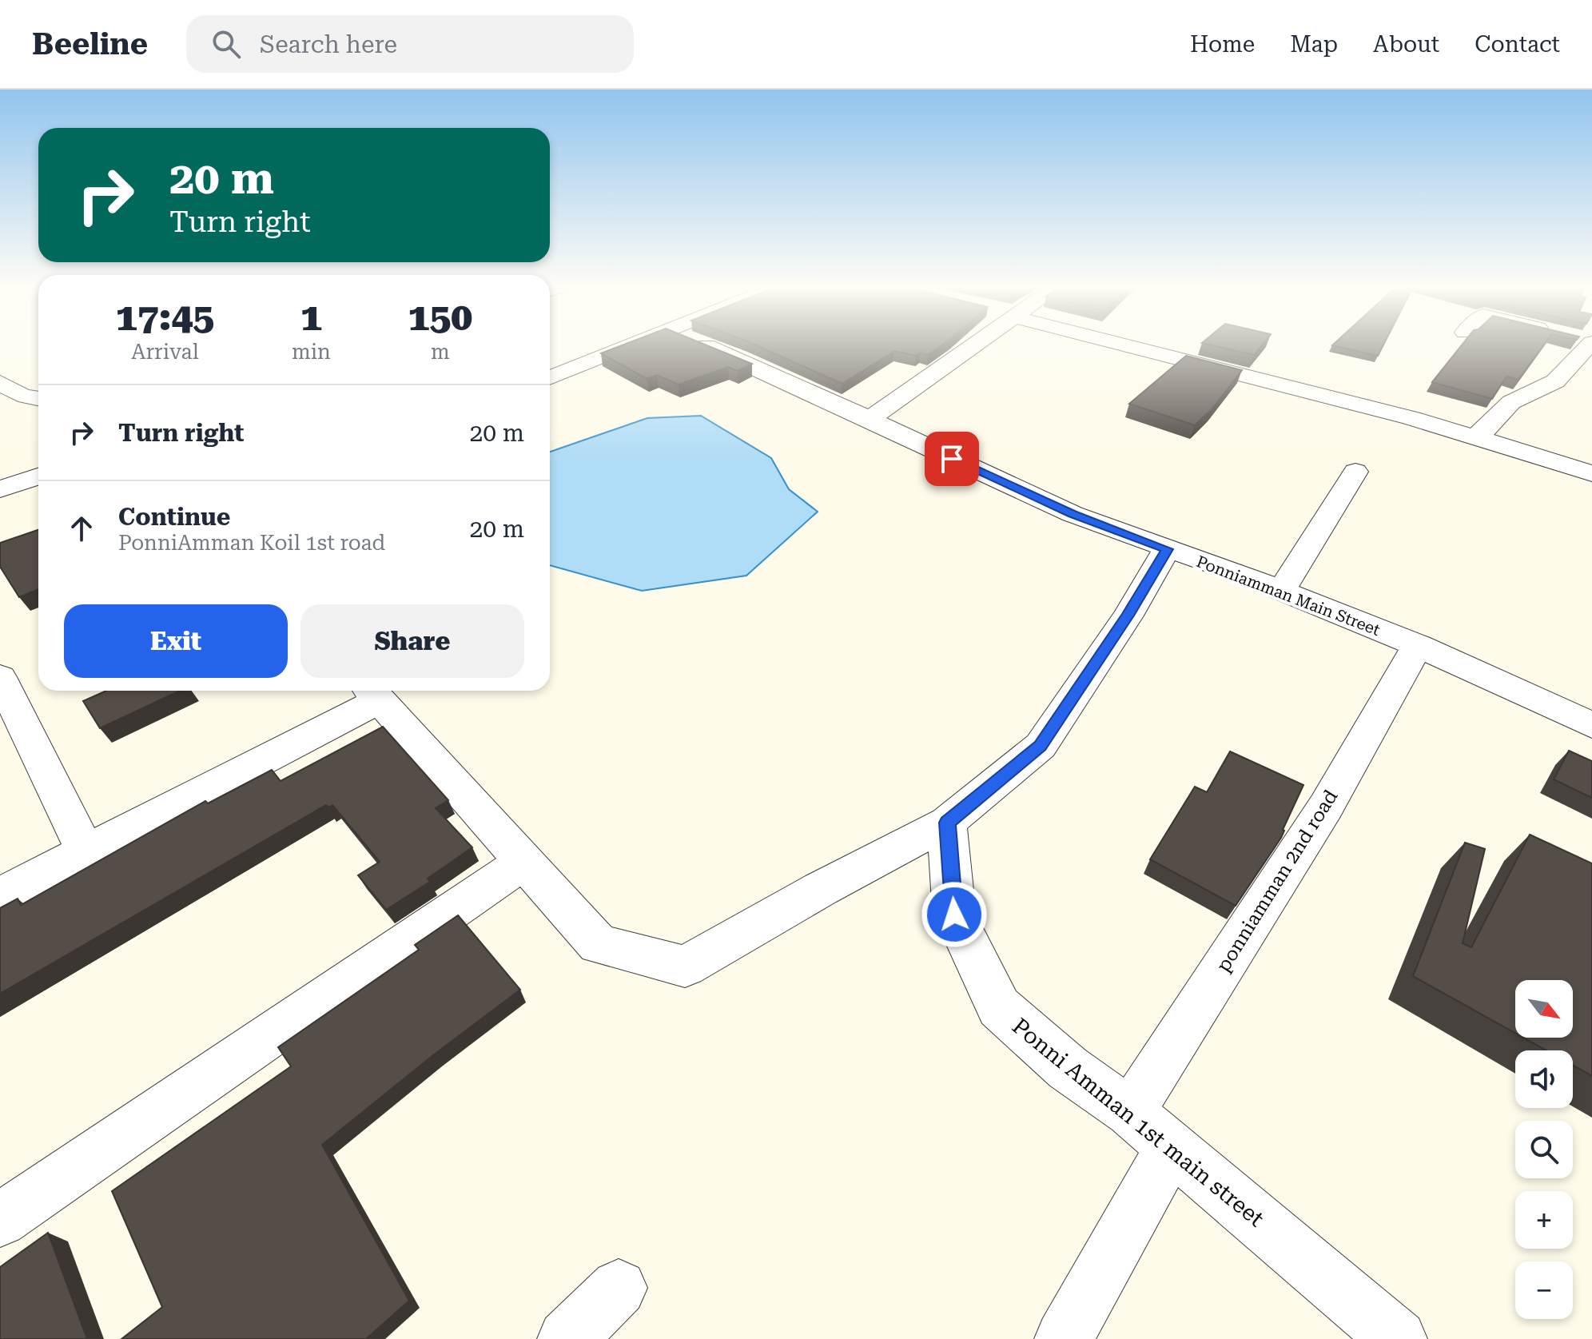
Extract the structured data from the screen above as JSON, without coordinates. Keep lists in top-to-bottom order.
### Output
{
  "streets": {
    "street": ["Ponniamman Main Street", "ponniamman 2nd road", "Ponni Amman 1st main street"]
  },
  "crossings": [
    ["Ponniamman Main Street", "ponniamman 2nd road"],
    ["ponniamman 2nd road", "Ponni Amman 1st main street"]
  ],
  "north": "bottom right",
  "page": {
    "header": "Beeline",
    "search": "Search here",
    "nav": [
      "Home",
      "Map",
      "About",
      "Contact"
    ],
    "turn": ["20 m", "Turn right"],
    "eta": [
      "17:45",
      "Arrival",
      "1",
      "min",
      "150",
      "m"
    ],
    "list": [
      {
        "name": "Turn right",
        "value": "20 m"
      },
      {
        "name": "Continue",
        "note": "PonniAmman Koil 1st road",
        "value": "20 m"
      }
    ],
    "buttons": ["Exit", "Share"],
    "map_buttons": ["+", "−"]
  }
}
